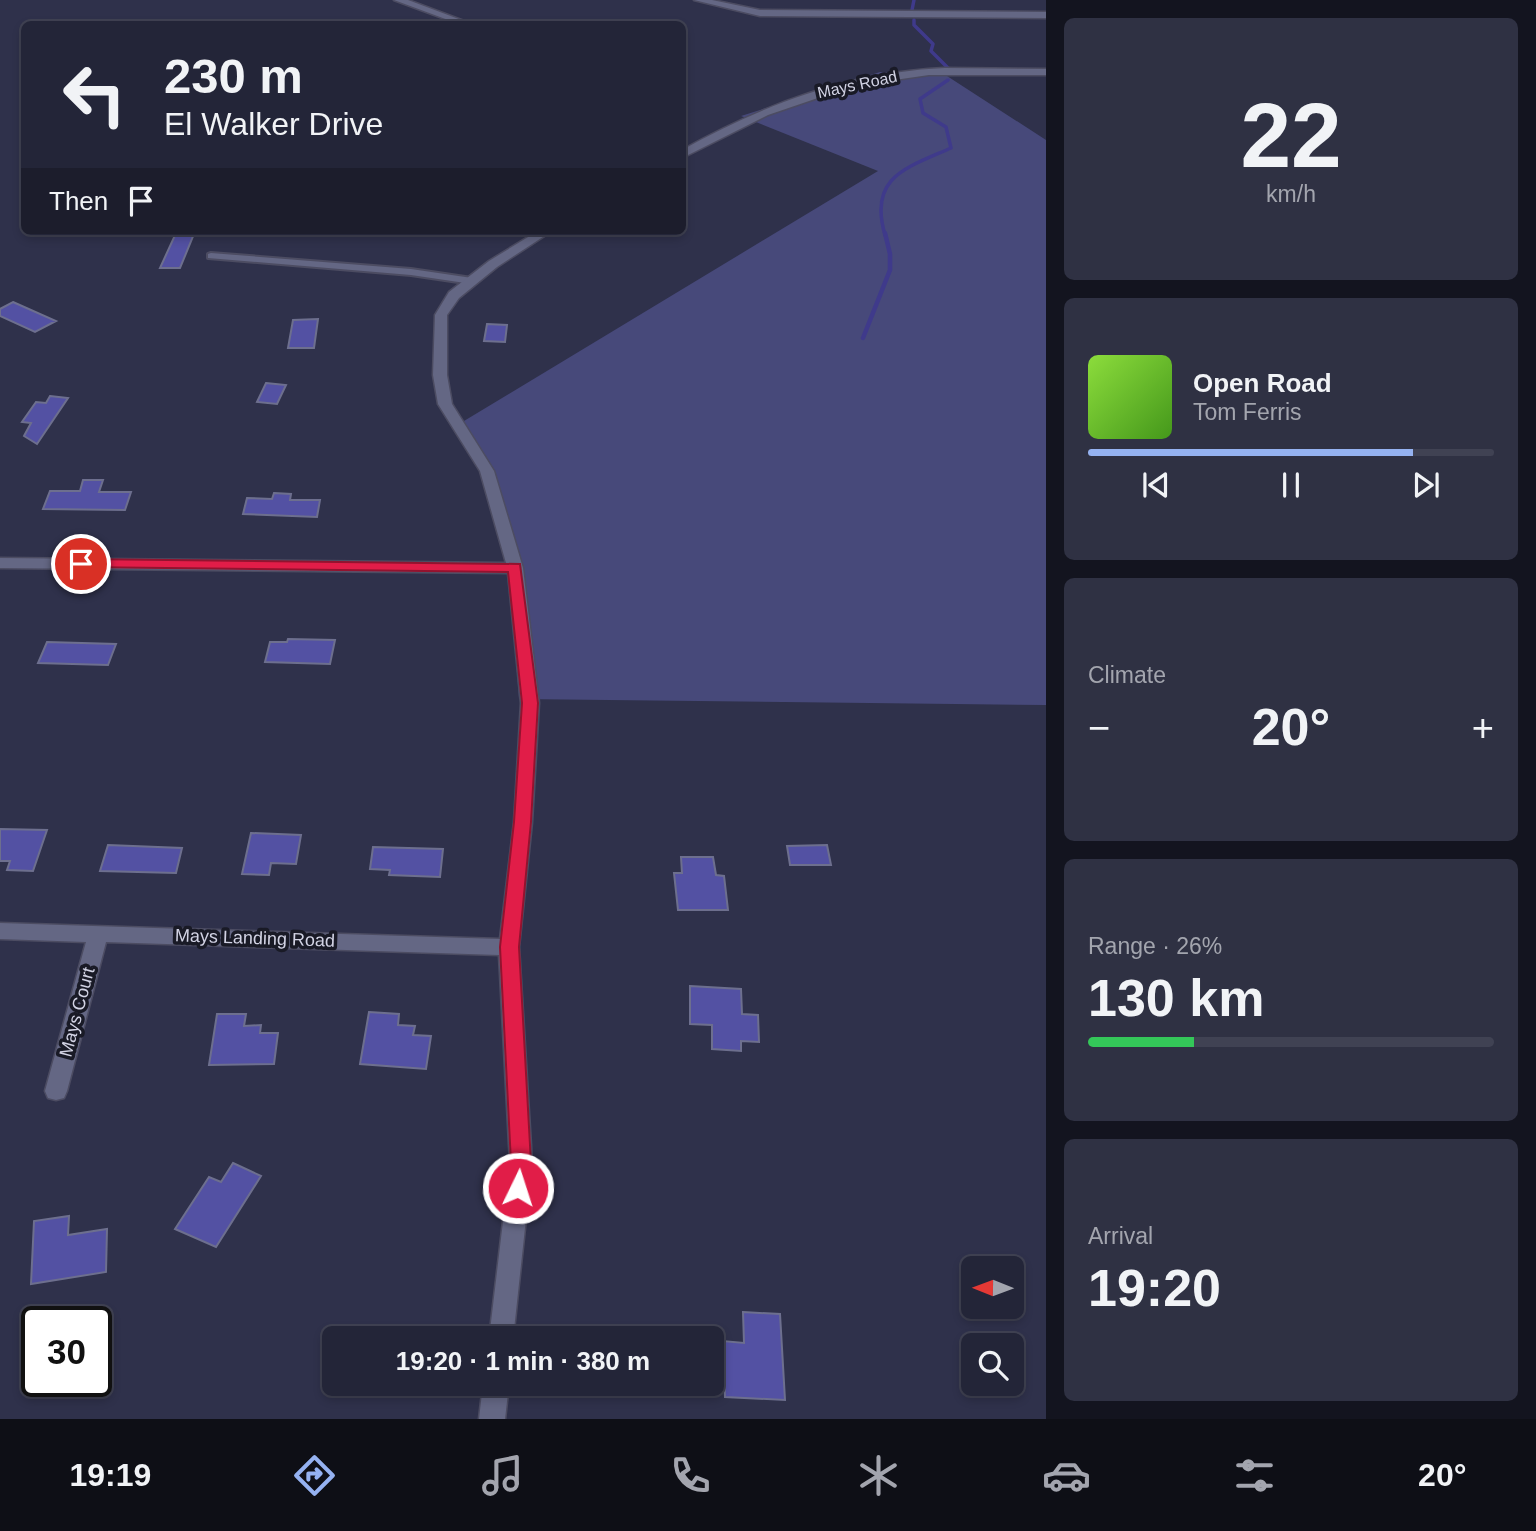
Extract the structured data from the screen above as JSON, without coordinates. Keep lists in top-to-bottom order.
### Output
{
  "streets": {
    "street": ["Mays Road", "Mays Landing Road", "Mays Court"]
  },
  "crossings": [
    ["Mays Landing Road", "Mays Court"]
  ],
  "north": "left",
  "page": {
    "tile": [
      ["22", "km/h"],
      "Climate",
      ["Range · 26%", "130 km"],
      ["Arrival", "19:20"]
    ],
    "turn": ["230 m", "El Walker Drive"],
    "then": "Then",
    "song": ["Open Road", "Tom Ferris"],
    "heat": ["−", "20°", "+"],
    "limit": "30",
    "trip": "19:20 · 1 min · 380 m",
    "tabs": ["19:19", "20°"]
  }
}
